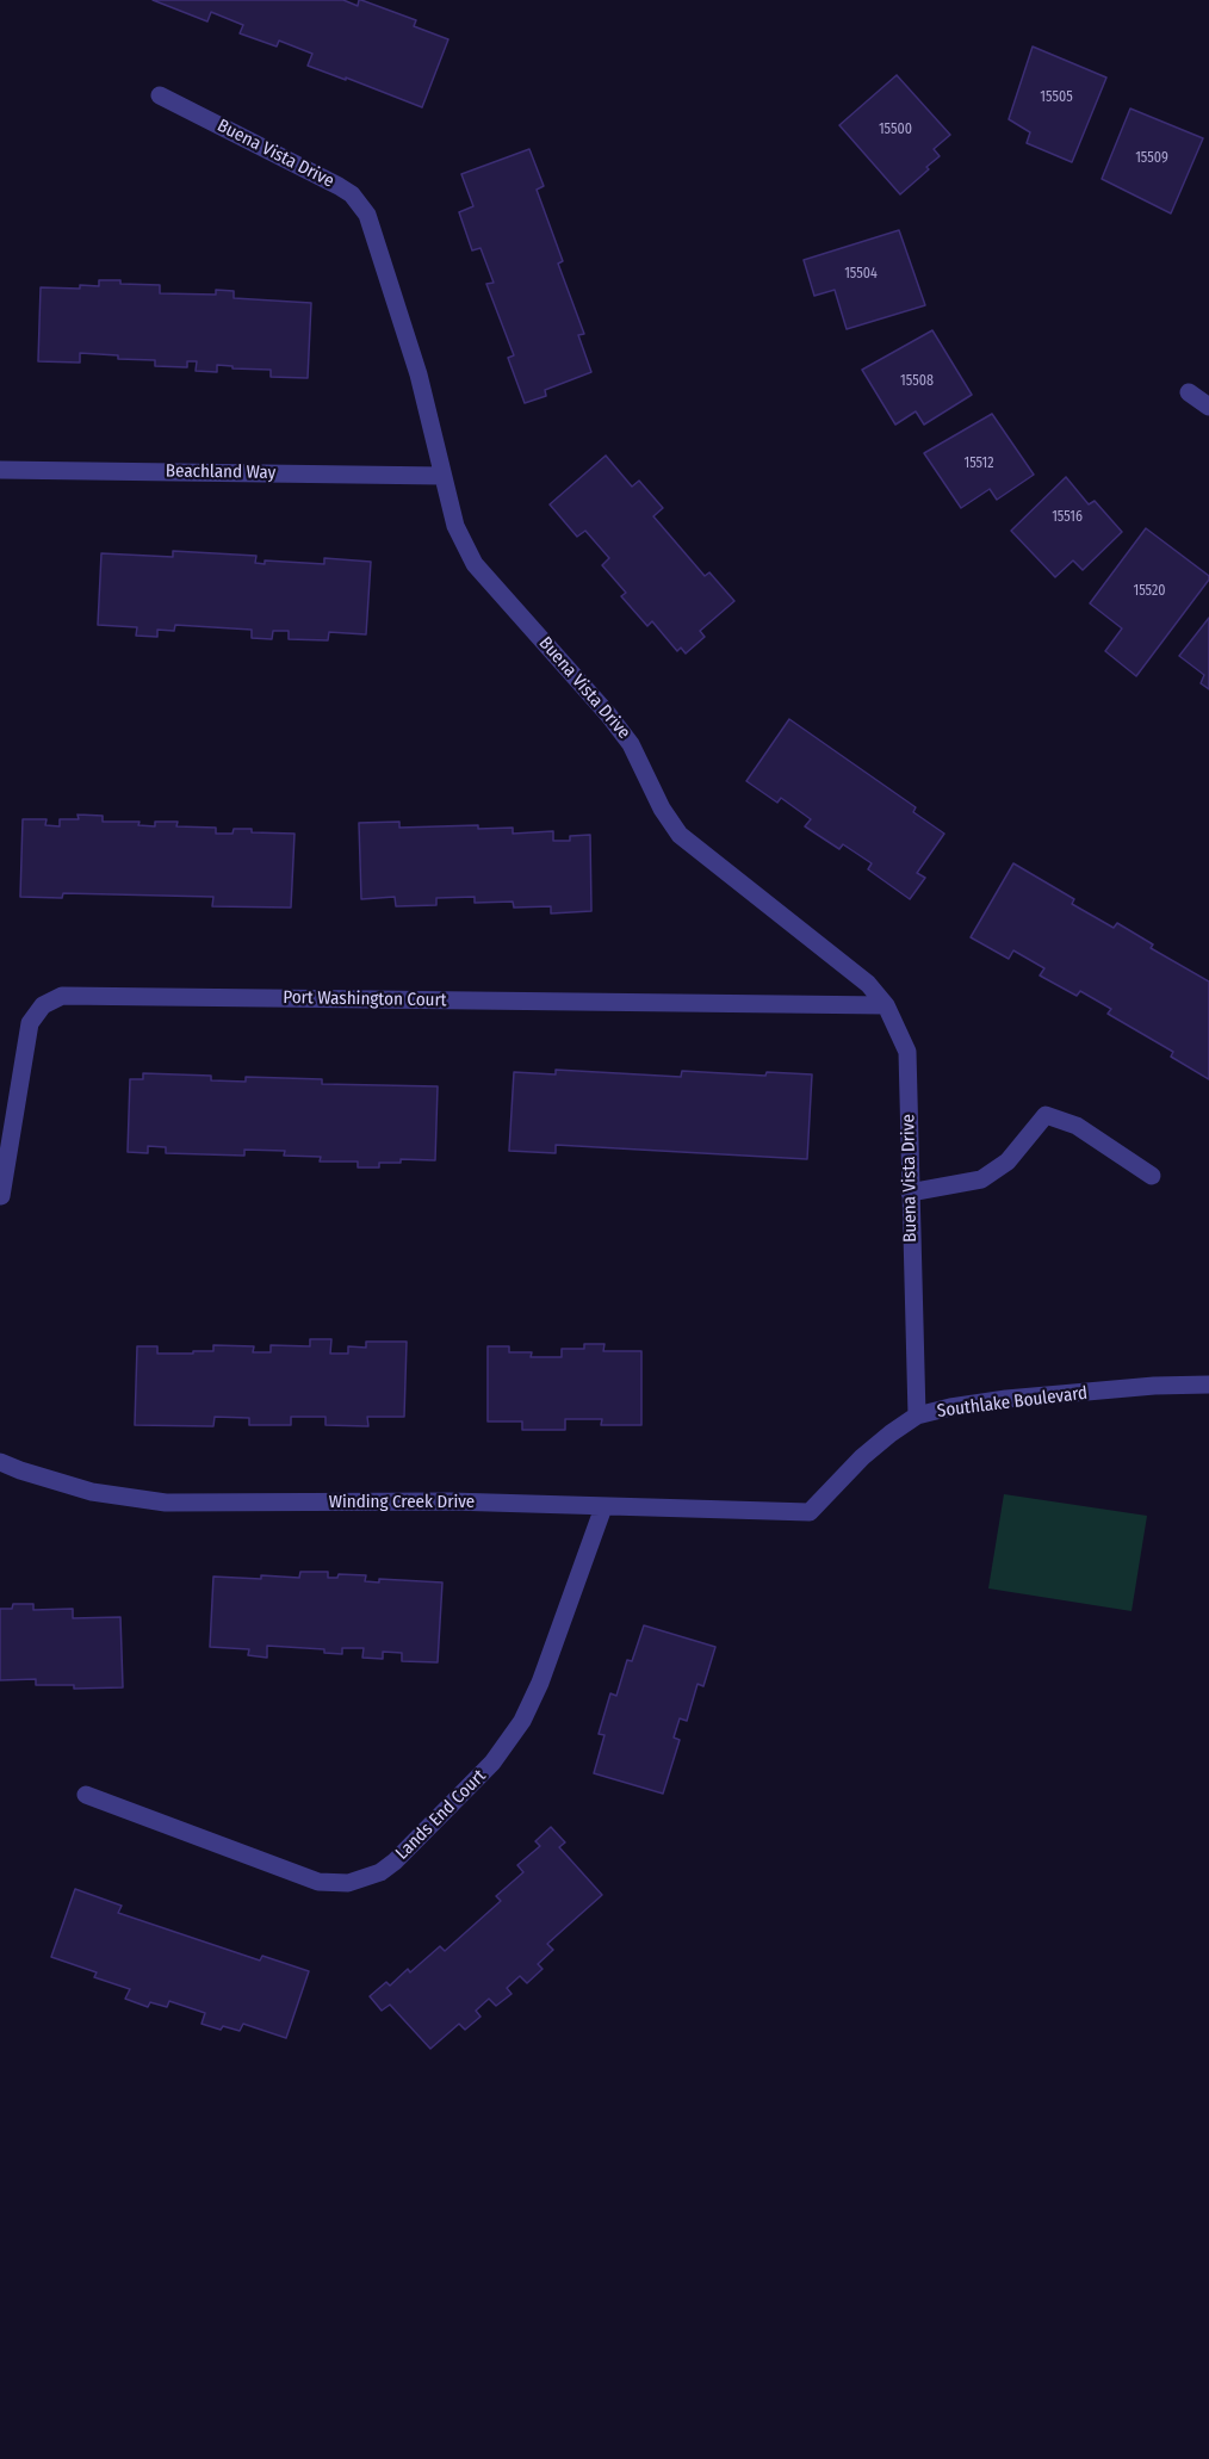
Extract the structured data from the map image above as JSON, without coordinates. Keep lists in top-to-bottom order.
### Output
{
  "streets": {
    "street": [
      "Buena Vista Drive",
      "Beachland Way",
      "Port Washington Court",
      "Southlake Boulevard",
      "Winding Creek Drive",
      "Lands End Court"
    ]
  },
  "crossings": [
    ["Buena Vista Drive", "Beachland Way"],
    ["Buena Vista Drive", "Port Washington Court"],
    ["Buena Vista Drive", "Southlake Boulevard"],
    ["Southlake Boulevard", "Winding Creek Drive"],
    ["Winding Creek Drive", "Lands End Court"]
  ],
  "house_numbers": [
    "15505",
    "15500",
    "15509",
    "15504",
    "15508",
    "15512",
    "15516",
    "15520"
  ]
}
